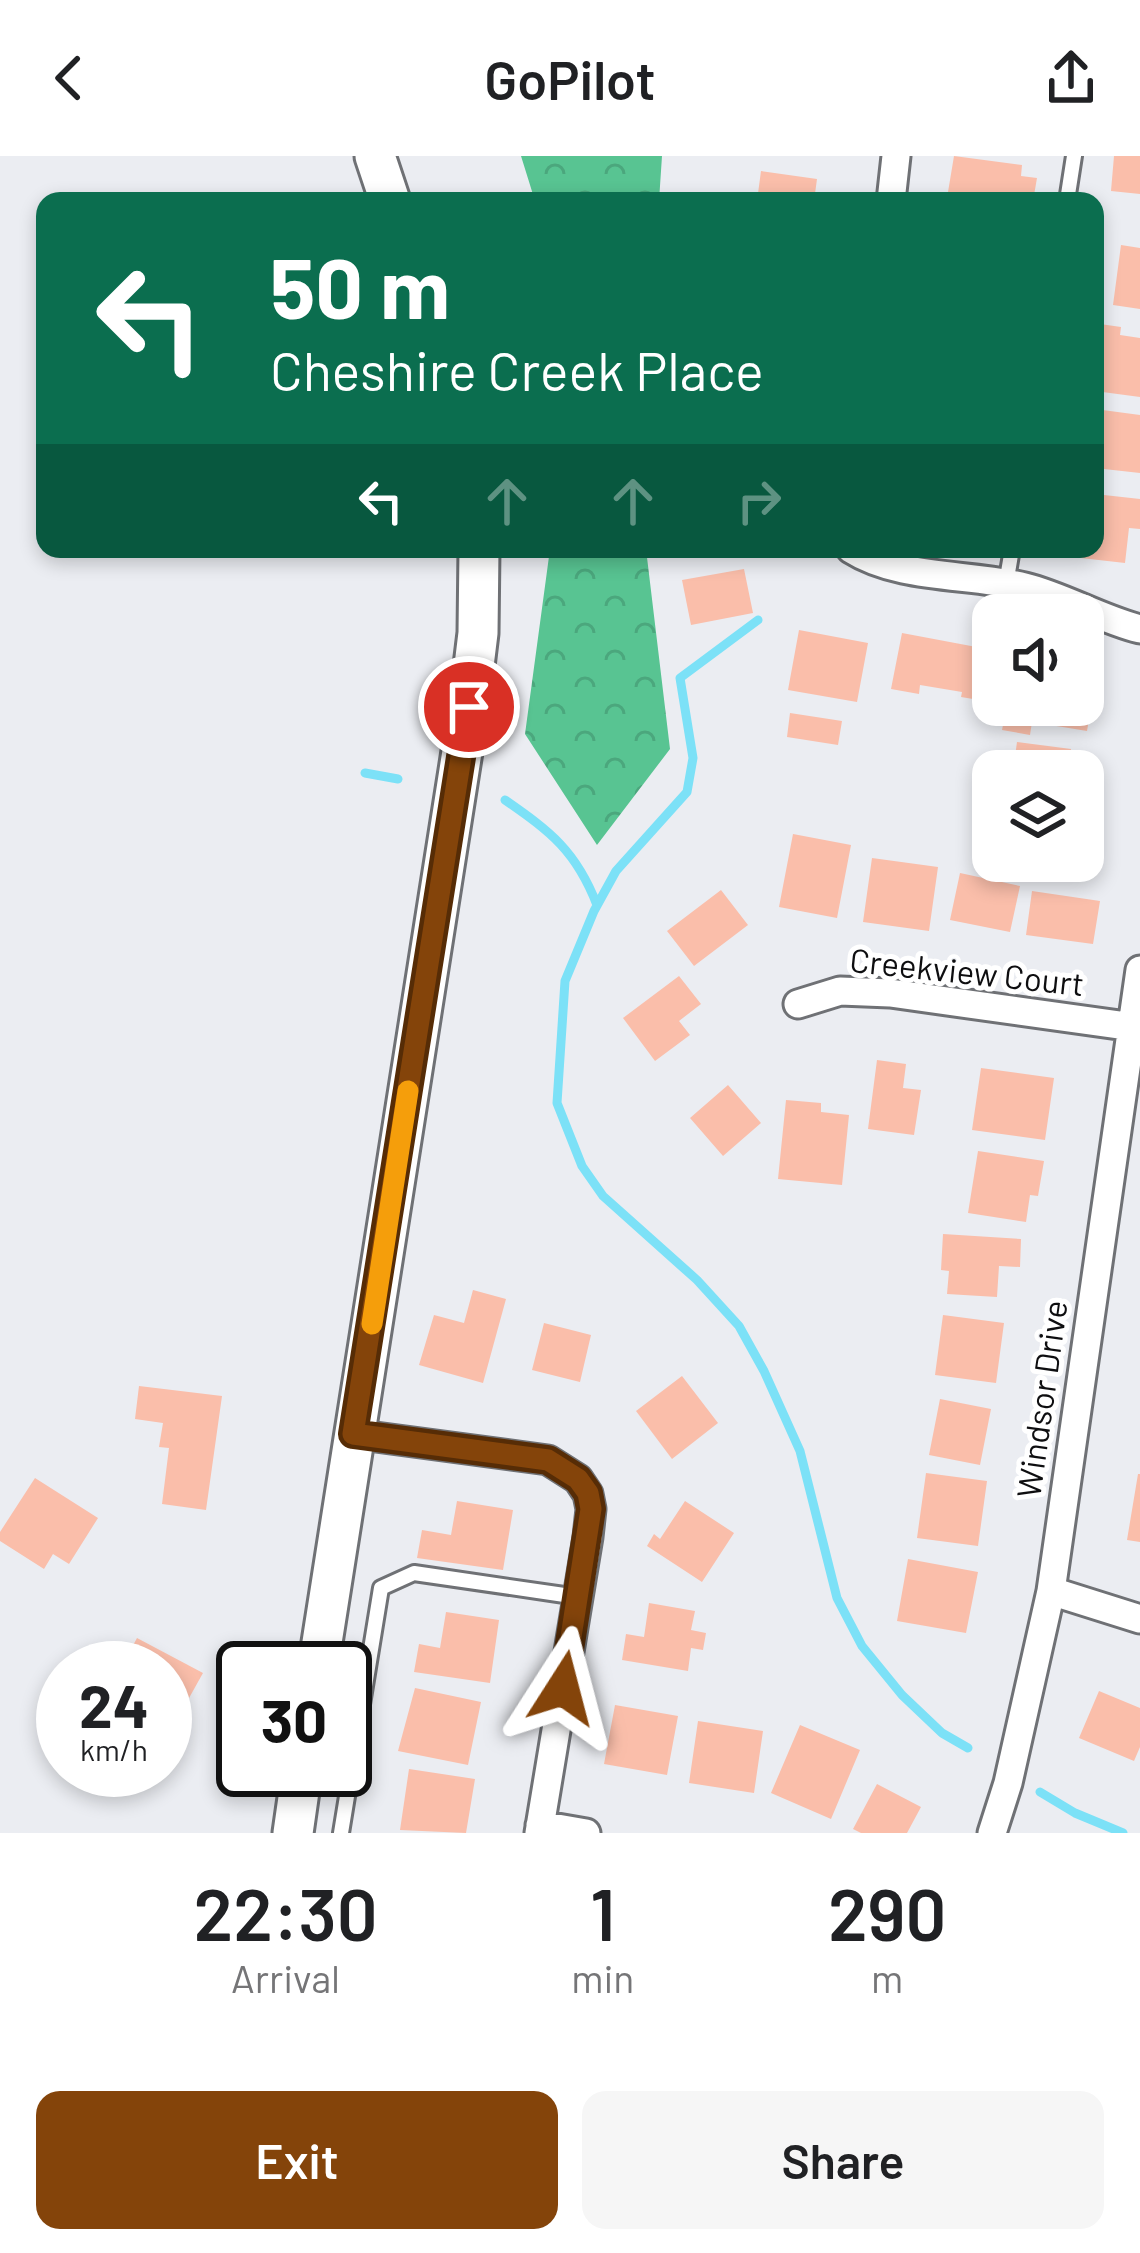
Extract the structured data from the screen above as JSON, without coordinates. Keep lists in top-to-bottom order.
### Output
{
  "streets": {
    "street": ["Creekview Court", "Windsor Drive"]
  },
  "crossings": [
    ["Creekview Court", "Windsor Drive"]
  ],
  "page": {
    "header": "GoPilot",
    "turn": ["50 m", "Cheshire Creek Place"],
    "speed": "24 km/h",
    "limit": "30",
    "eta": [
      "22:30",
      "Arrival",
      "1",
      "min",
      "290",
      "m"
    ],
    "buttons": ["Exit", "Share"]
  }
}
